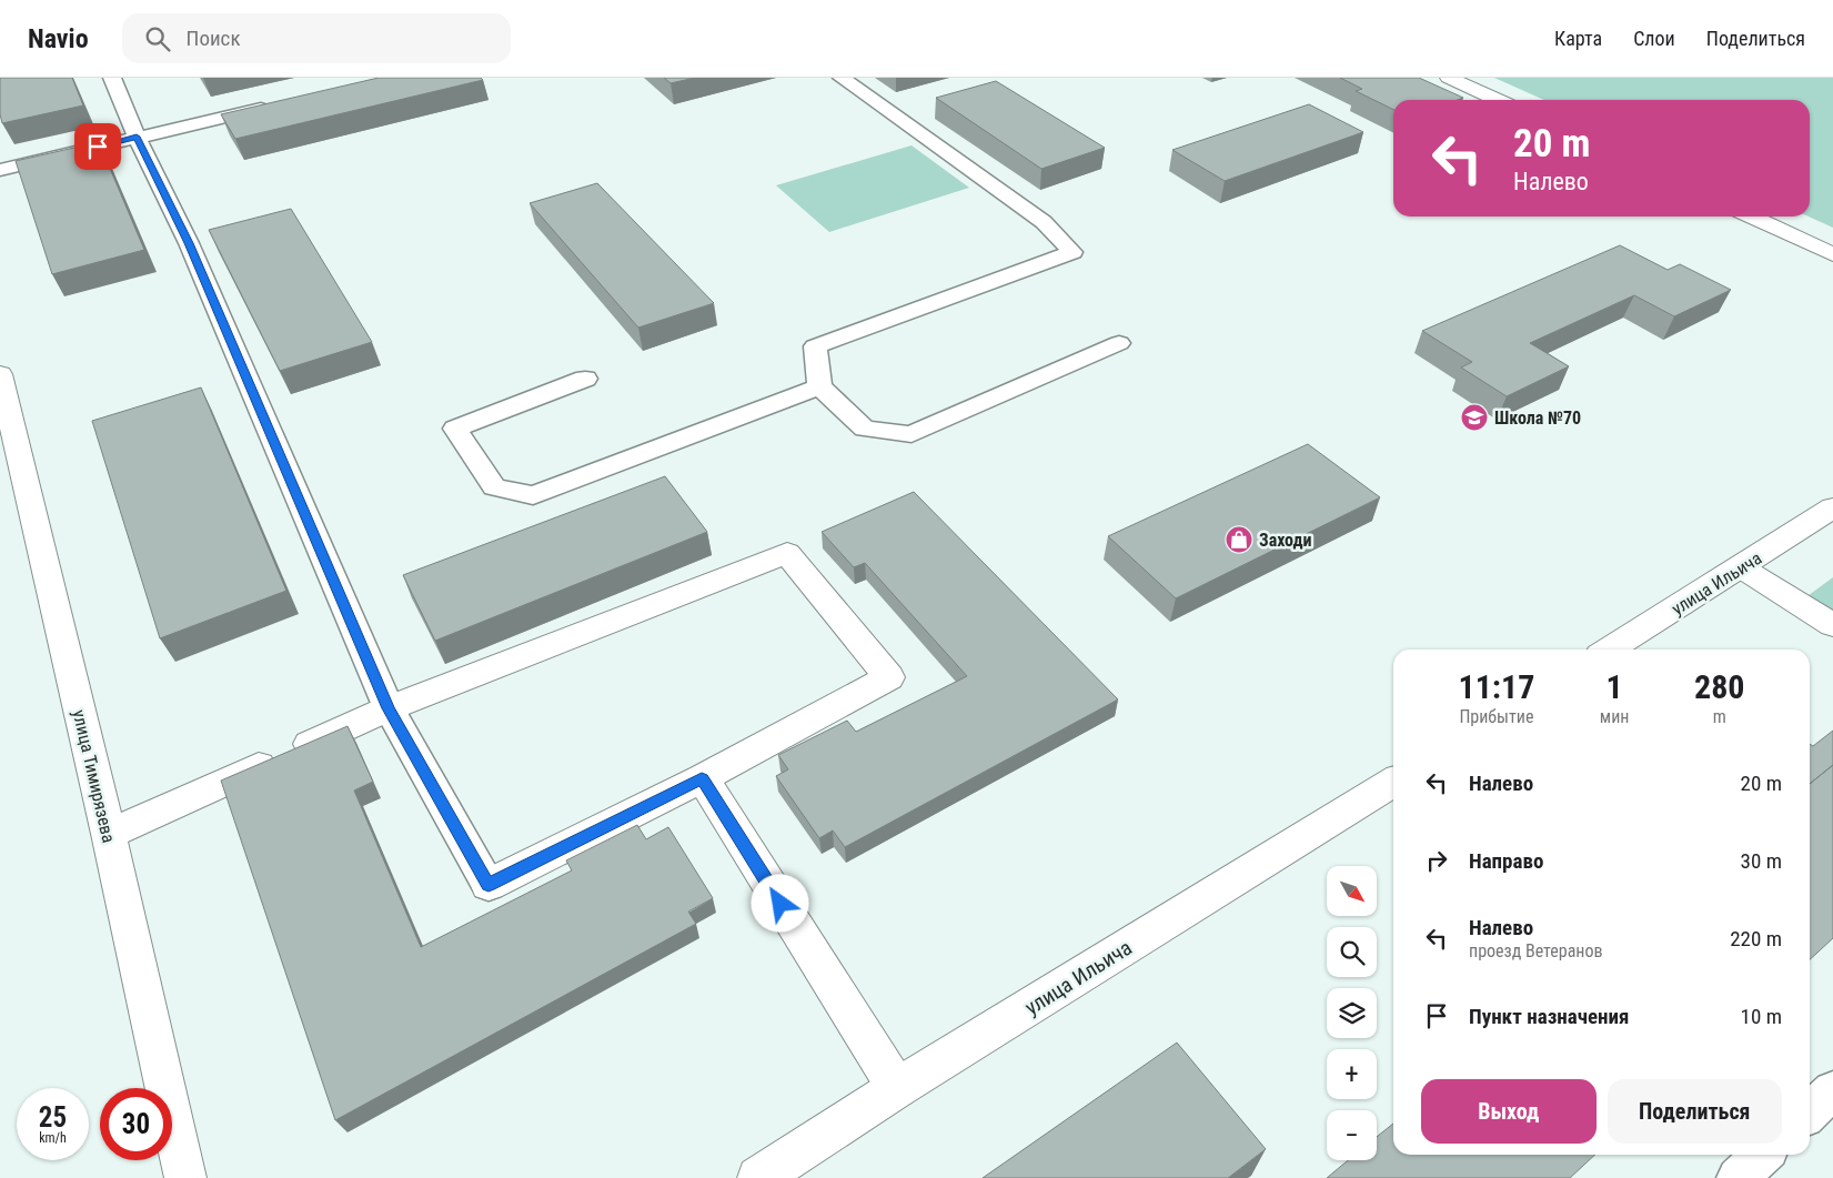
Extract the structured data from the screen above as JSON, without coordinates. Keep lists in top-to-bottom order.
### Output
{
  "streets": {
    "street": ["улица Ильича", "улица Тимирязева"]
  },
  "places": {
    "school or university": ["Школа №70"],
    "shop": ["Заходи"]
  },
  "north": "bottom right",
  "page": {
    "header": "Navio",
    "search": "Поиск",
    "nav": ["Карта", "Слои", "Поделиться"],
    "turn": ["20 m", "Налево"],
    "eta": [
      "11:17",
      "Прибытие",
      "1",
      "мин",
      "280",
      "m"
    ],
    "list": [
      {
        "name": "Налево",
        "value": "20 m"
      },
      {
        "name": "Направо",
        "value": "30 m"
      },
      {
        "name": "Налево",
        "note": "проезд Ветеранов",
        "value": "220 m"
      },
      {
        "name": "Пункт назначения",
        "value": "10 m"
      }
    ],
    "map_buttons": ["+", "−"],
    "buttons": ["Выход", "Поделиться"],
    "speed": "25 km/h",
    "limit": "30"
  }
}
